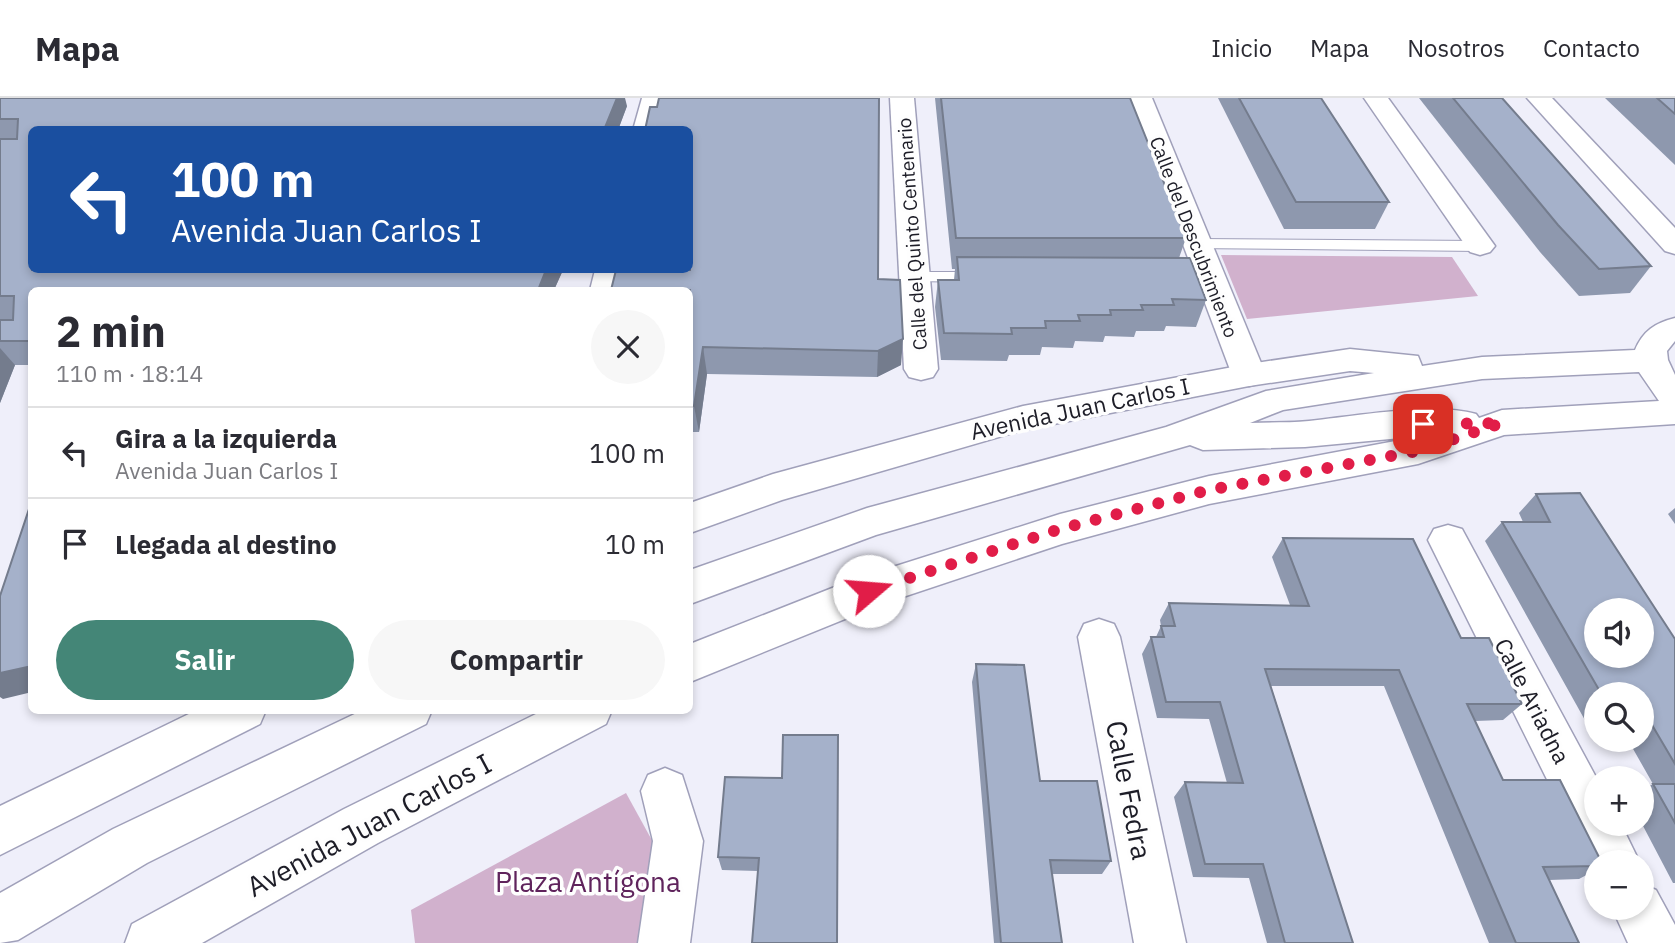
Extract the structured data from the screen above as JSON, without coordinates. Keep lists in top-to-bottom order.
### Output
{
  "streets": {
    "main road": [
      "Calle del Quinto Centenario",
      "Calle del Descubrimiento",
      "Avenida Juan Carlos I",
      "Calle Ariadna",
      "Calle Fedra"
    ]
  },
  "crossings": [
    ["Calle del Descubrimiento", "Avenida Juan Carlos I"]
  ],
  "parks": ["Plaza Antígona"],
  "page": {
    "header": "Mapa",
    "nav": [
      "Inicio",
      "Mapa",
      "Nosotros",
      "Contacto"
    ],
    "turn": ["100 m", "Avenida Juan Carlos I"],
    "heading": ["2 min", "110 m · 18:14"],
    "list": [
      {
        "name": "Gira a la izquierda",
        "note": "Avenida Juan Carlos I",
        "value": "100 m"
      },
      {
        "name": "Llegada al destino",
        "value": "10 m"
      }
    ],
    "map_buttons": ["+", "−"],
    "buttons": ["Salir", "Compartir"]
  }
}
